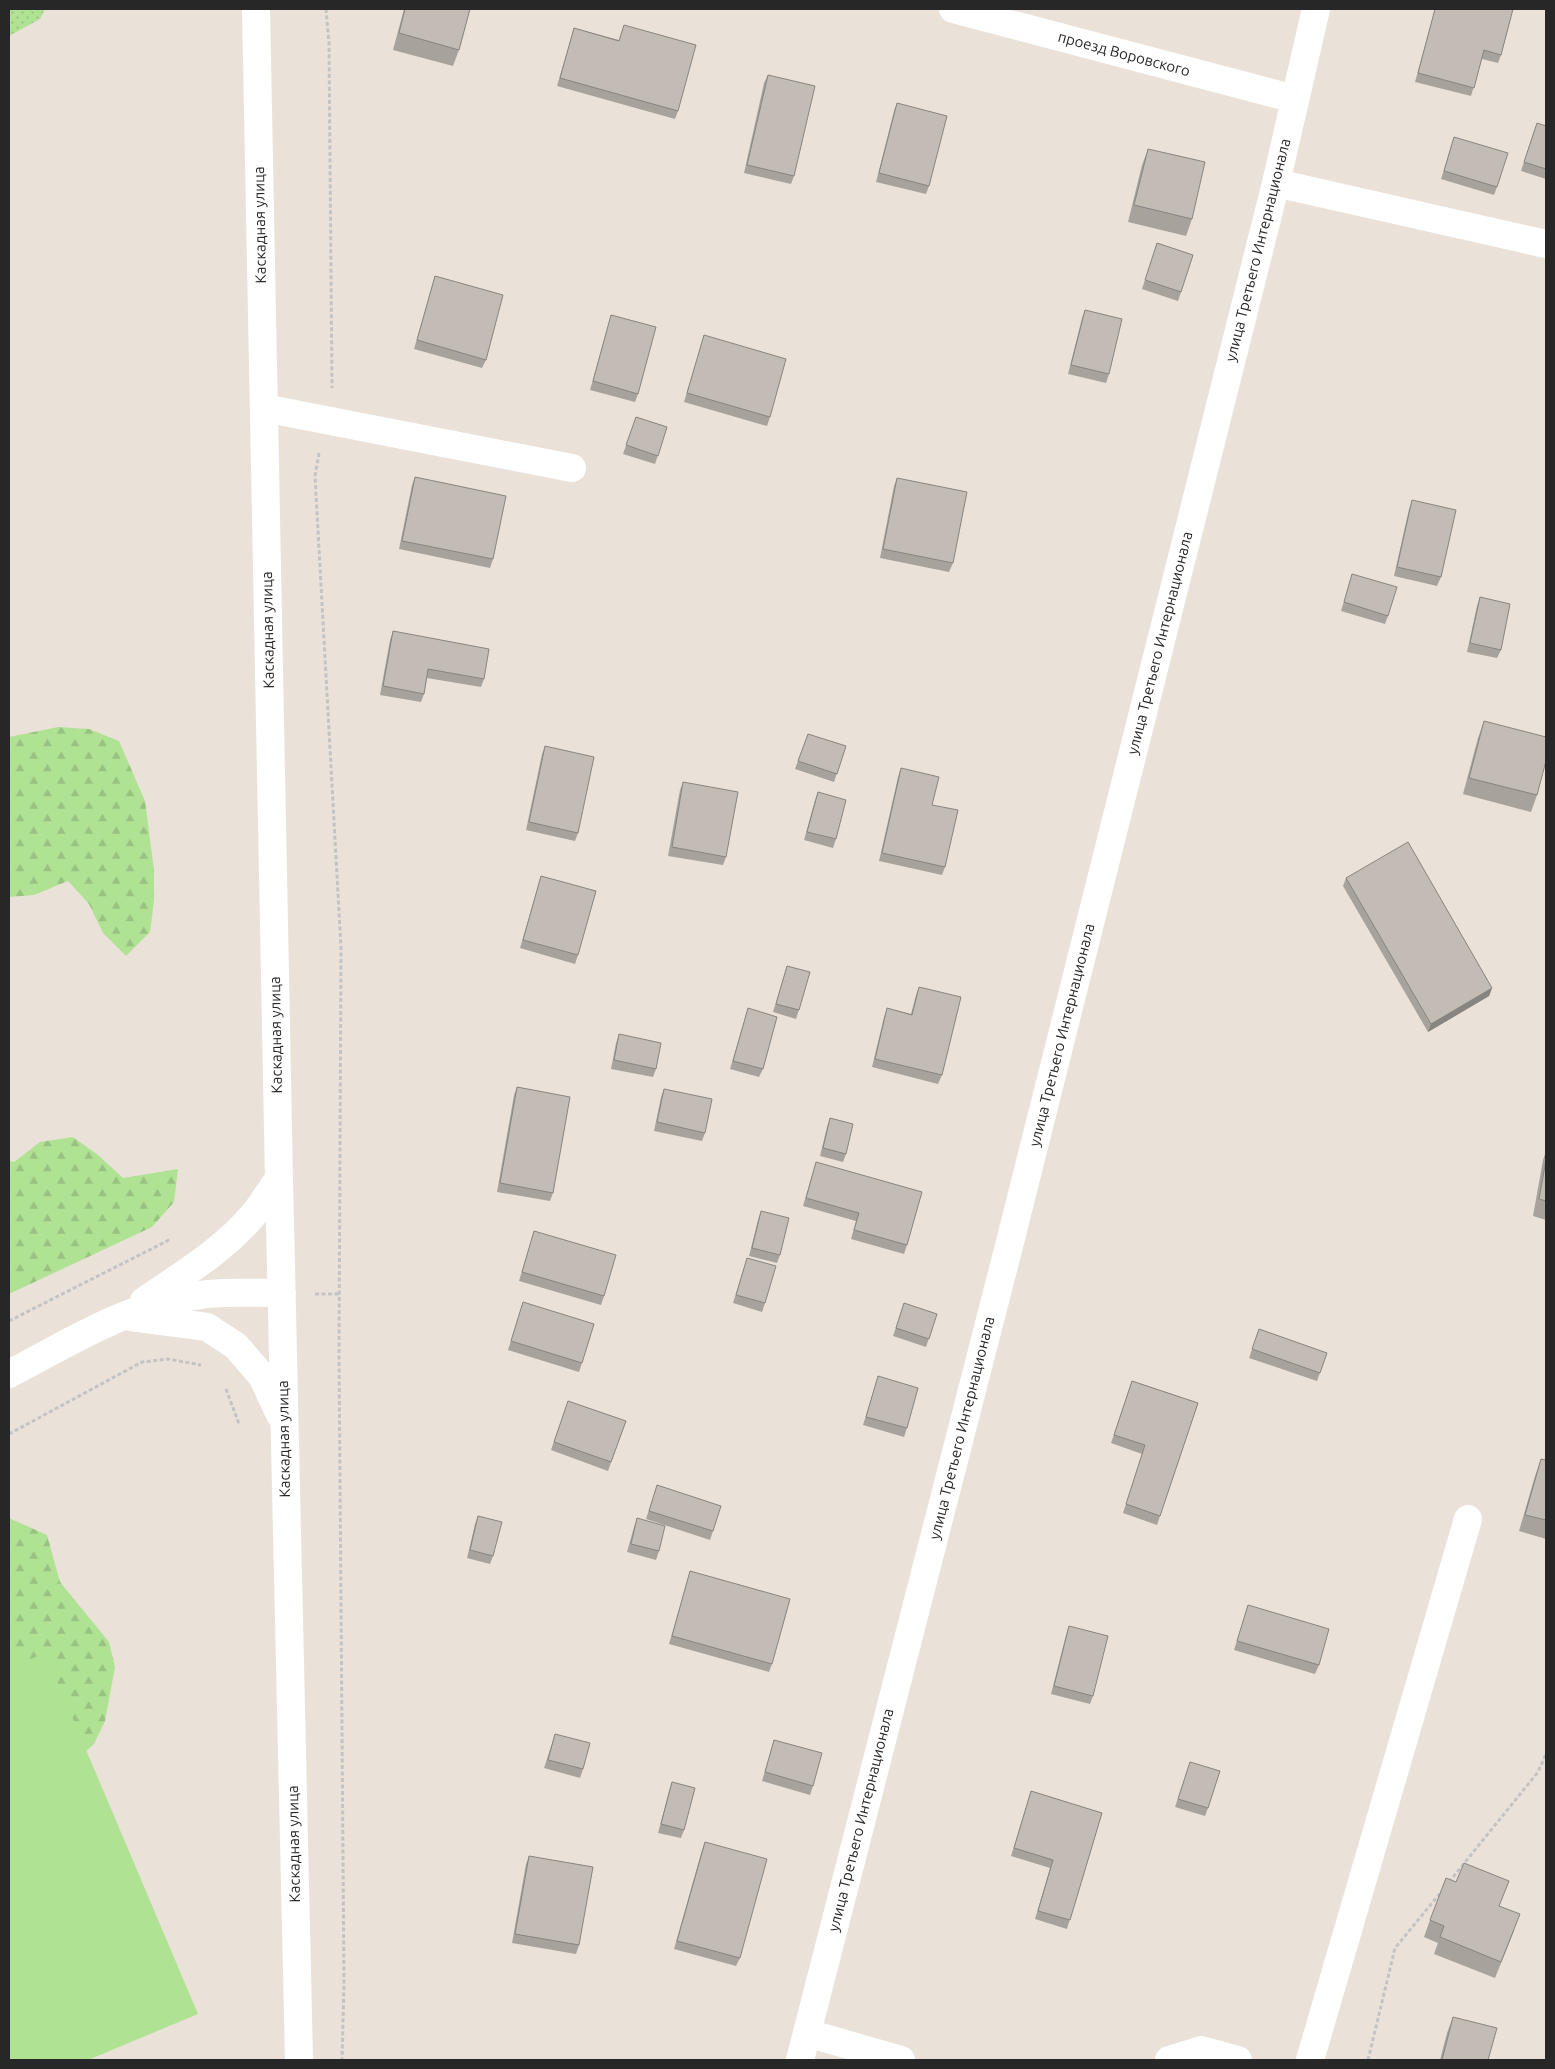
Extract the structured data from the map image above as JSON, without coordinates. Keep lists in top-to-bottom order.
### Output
{
  "streets": {
    "street": ["проезд Воровского", "Каскадная улица", "улица Третьего Интернационала"]
  },
  "crossings": [
    ["проезд Воровского", "улица Третьего Интернационала"]
  ]
}
